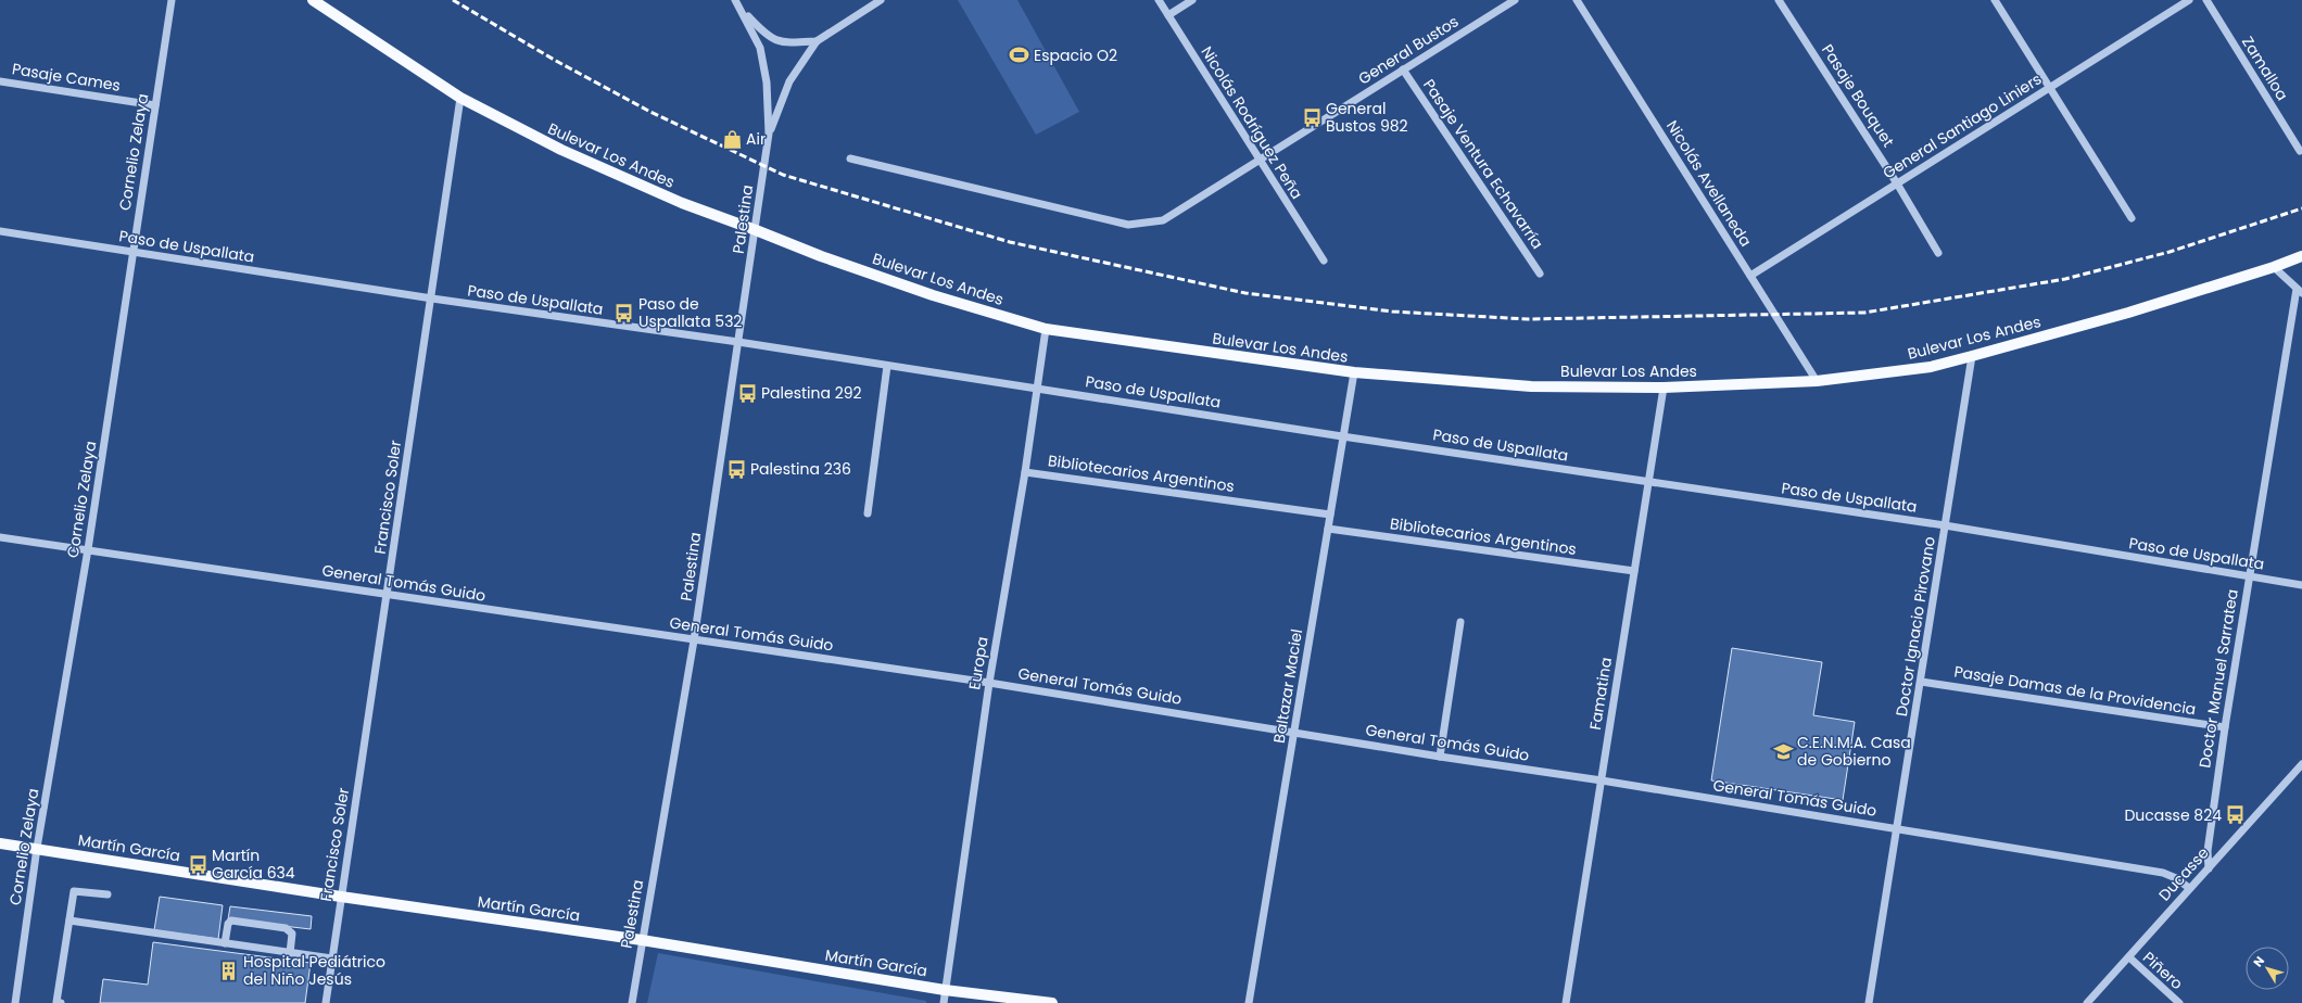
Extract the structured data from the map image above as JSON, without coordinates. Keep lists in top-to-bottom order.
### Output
{
  "streets": {
    "main road": ["Bulevar Los Andes", "Martín García"],
    "street": [
      "General Bustos",
      "Zamalloa",
      "Pasaje Cames",
      "Pasaje Bouquet",
      "Nicolás Rodríguez Peña",
      "General Santiago Liniers",
      "Cornelio Zelaya",
      "Pasaje Ventura Echavarría",
      "Nicolás Avellaneda",
      "Palestina",
      "Paso de Uspallata",
      "Bibliotecarios Argentinos",
      "Francisco Soler",
      "General Tomás Guido",
      "Doctor Ignacio Pirovano",
      "Europa",
      "Doctor Manuel Sarratea",
      "Baltazar Maciel",
      "Pasaje Damas de la Providencia",
      "Famatina",
      "Ducasse",
      "Piñero"
    ]
  },
  "crossings": [
    ["General Bustos", "Nicolás Rodríguez Peña"],
    ["General Bustos", "Pasaje Ventura Echavarría"],
    ["Pasaje Cames", "Cornelio Zelaya"],
    ["Pasaje Bouquet", "General Santiago Liniers"],
    ["General Santiago Liniers", "Nicolás Avellaneda"],
    ["Cornelio Zelaya", "Paso de Uspallata"],
    ["Cornelio Zelaya", "General Tomás Guido"],
    ["Cornelio Zelaya", "Martín García"],
    ["Bulevar Los Andes", "Nicolás Avellaneda"],
    ["Bulevar Los Andes", "Palestina"],
    ["Bulevar Los Andes", "Francisco Soler"],
    ["Bulevar Los Andes", "Doctor Ignacio Pirovano"],
    ["Bulevar Los Andes", "Europa"],
    ["Bulevar Los Andes", "Baltazar Maciel"],
    ["Bulevar Los Andes", "Famatina"],
    ["Palestina", "Paso de Uspallata"],
    ["Palestina", "General Tomás Guido"],
    ["Palestina", "Martín García"],
    ["Paso de Uspallata", "Francisco Soler"],
    ["Paso de Uspallata", "Doctor Ignacio Pirovano"],
    ["Paso de Uspallata", "Europa"],
    ["Paso de Uspallata", "Doctor Manuel Sarratea"],
    ["Paso de Uspallata", "Baltazar Maciel"],
    ["Paso de Uspallata", "Famatina"],
    ["Bibliotecarios Argentinos", "Europa"],
    ["Bibliotecarios Argentinos", "Baltazar Maciel"],
    ["Bibliotecarios Argentinos", "Famatina"],
    ["Francisco Soler", "General Tomás Guido"],
    ["Francisco Soler", "Martín García"],
    ["General Tomás Guido", "Doctor Ignacio Pirovano"],
    ["General Tomás Guido", "Europa"],
    ["General Tomás Guido", "Baltazar Maciel"],
    ["General Tomás Guido", "Famatina"],
    ["General Tomás Guido", "Ducasse"],
    ["Doctor Ignacio Pirovano", "Pasaje Damas de la Providencia"],
    ["Europa", "Martín García"],
    ["Doctor Manuel Sarratea", "Pasaje Damas de la Providencia"],
    ["Doctor Manuel Sarratea", "Ducasse"],
    ["Ducasse", "Piñero"]
  ],
  "places": {
    "sports": ["Espacio O2"],
    "bus stop": [
      "General Bustos 982",
      "Paso de Uspallata 532",
      "Palestina 292",
      "Palestina 236",
      "Ducasse 824",
      "Martín García 634"
    ],
    "shop": ["Air"],
    "school or university": ["C.E.N.M.A. Casa de Gobierno"],
    "building": ["Hospital Pediátrico del Niño Jesús"]
  },
  "north": "top left"
}
